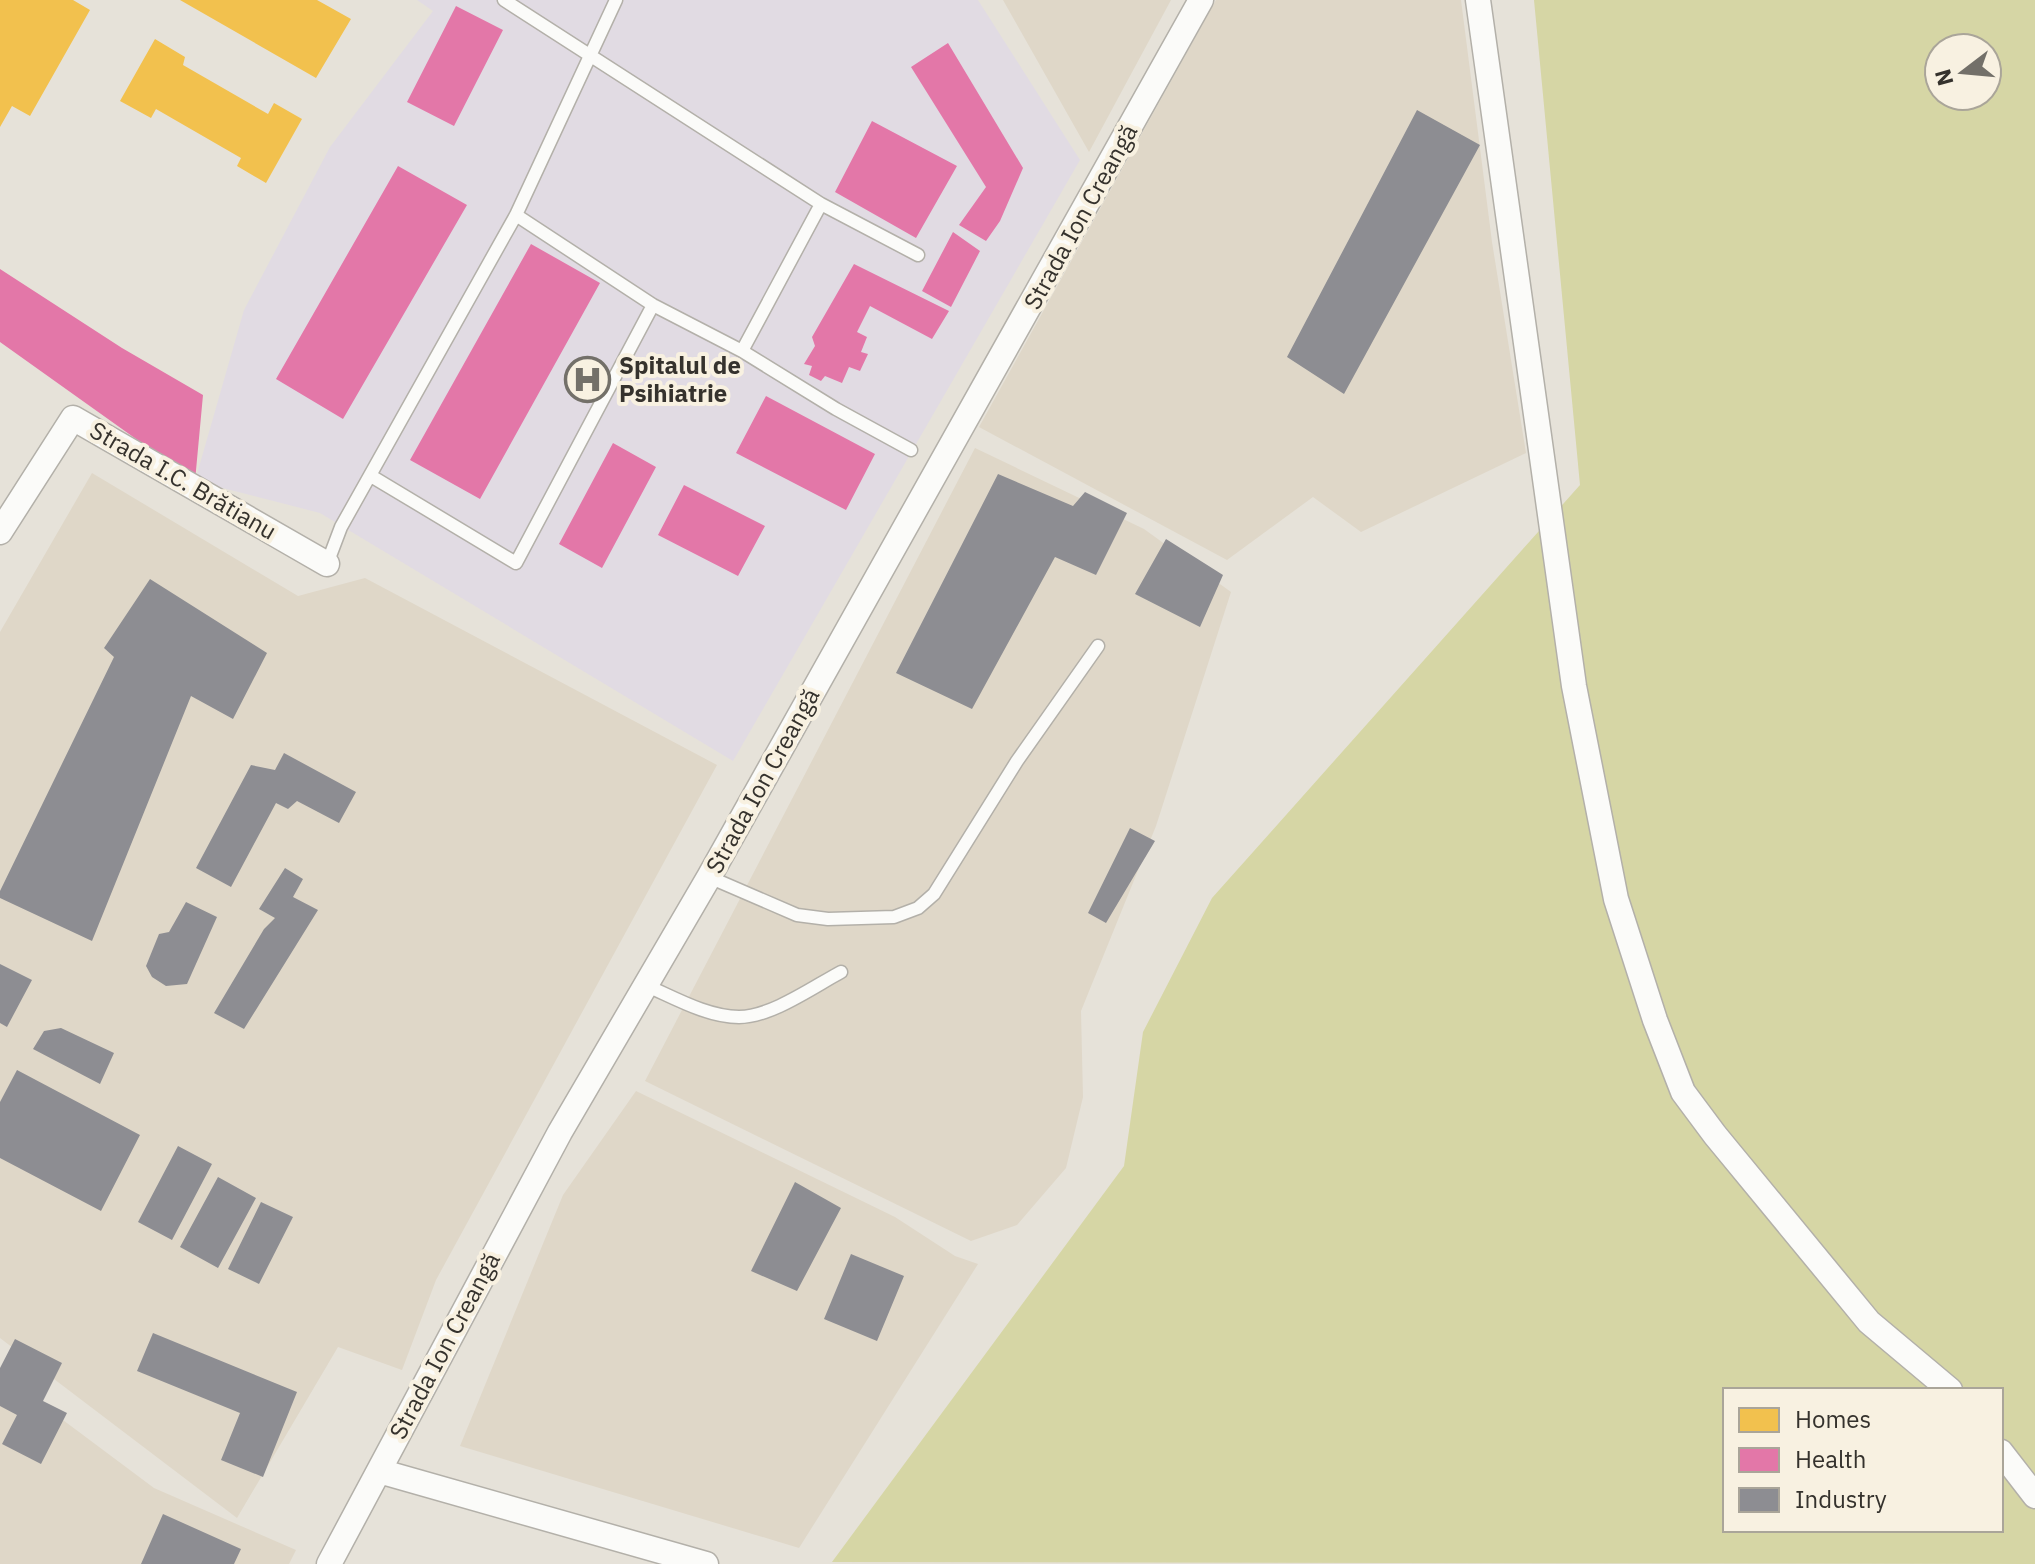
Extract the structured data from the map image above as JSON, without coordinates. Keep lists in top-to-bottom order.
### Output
{
  "streets": {
    "street": ["Strada Ion Creangă", "Strada I.C. Brătianu"]
  },
  "places": {
    "hospital": ["Spitalul de Psihiatrie"]
  },
  "legend": ["Homes", "Health", "Industry"],
  "north": "left"
}
